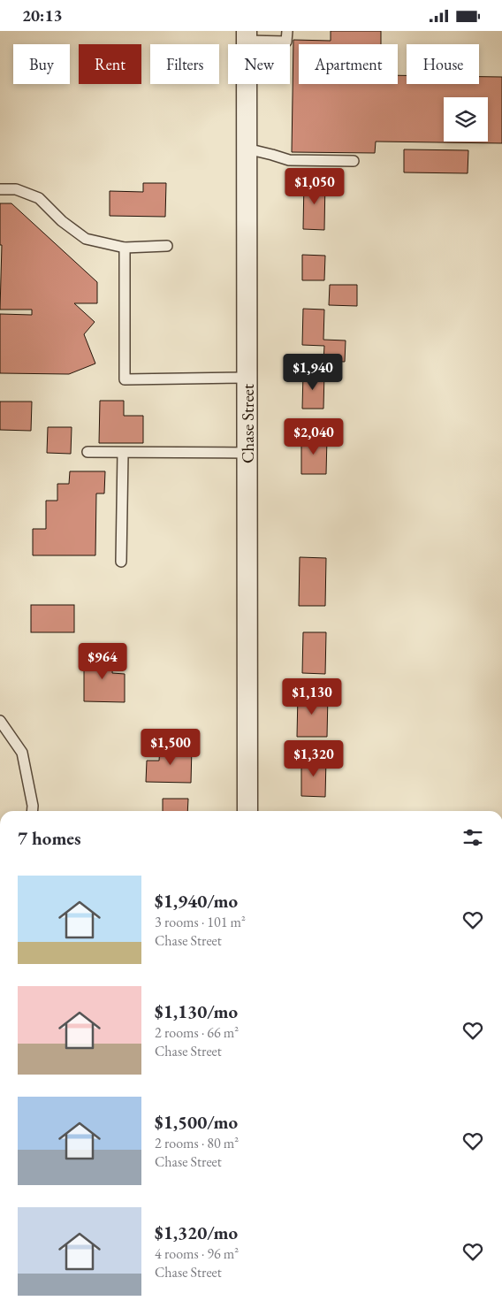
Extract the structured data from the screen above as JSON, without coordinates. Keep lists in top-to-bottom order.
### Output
{
  "streets": {
    "street": ["Chase Street"]
  },
  "page": {
    "status": "20:13",
    "chip": [
      "Buy",
      "Rent",
      "Filters",
      "New",
      "Apartment",
      "House"
    ],
    "price": [
      "$1,050",
      "$1,940",
      "$2,040",
      "$964",
      "$1,130",
      "$1,500",
      "$1,320"
    ],
    "heading": "7 homes",
    "list": [
      {
        "name": "$1,940/mo",
        "note": "3 rooms · 101 m² · Chase Street"
      },
      {
        "name": "$1,130/mo",
        "note": "2 rooms · 66 m² · Chase Street"
      },
      {
        "name": "$1,500/mo",
        "note": "2 rooms · 80 m² · Chase Street"
      },
      {
        "name": "$1,320/mo",
        "note": "4 rooms · 96 m² · Chase Street"
      }
    ]
  }
}
